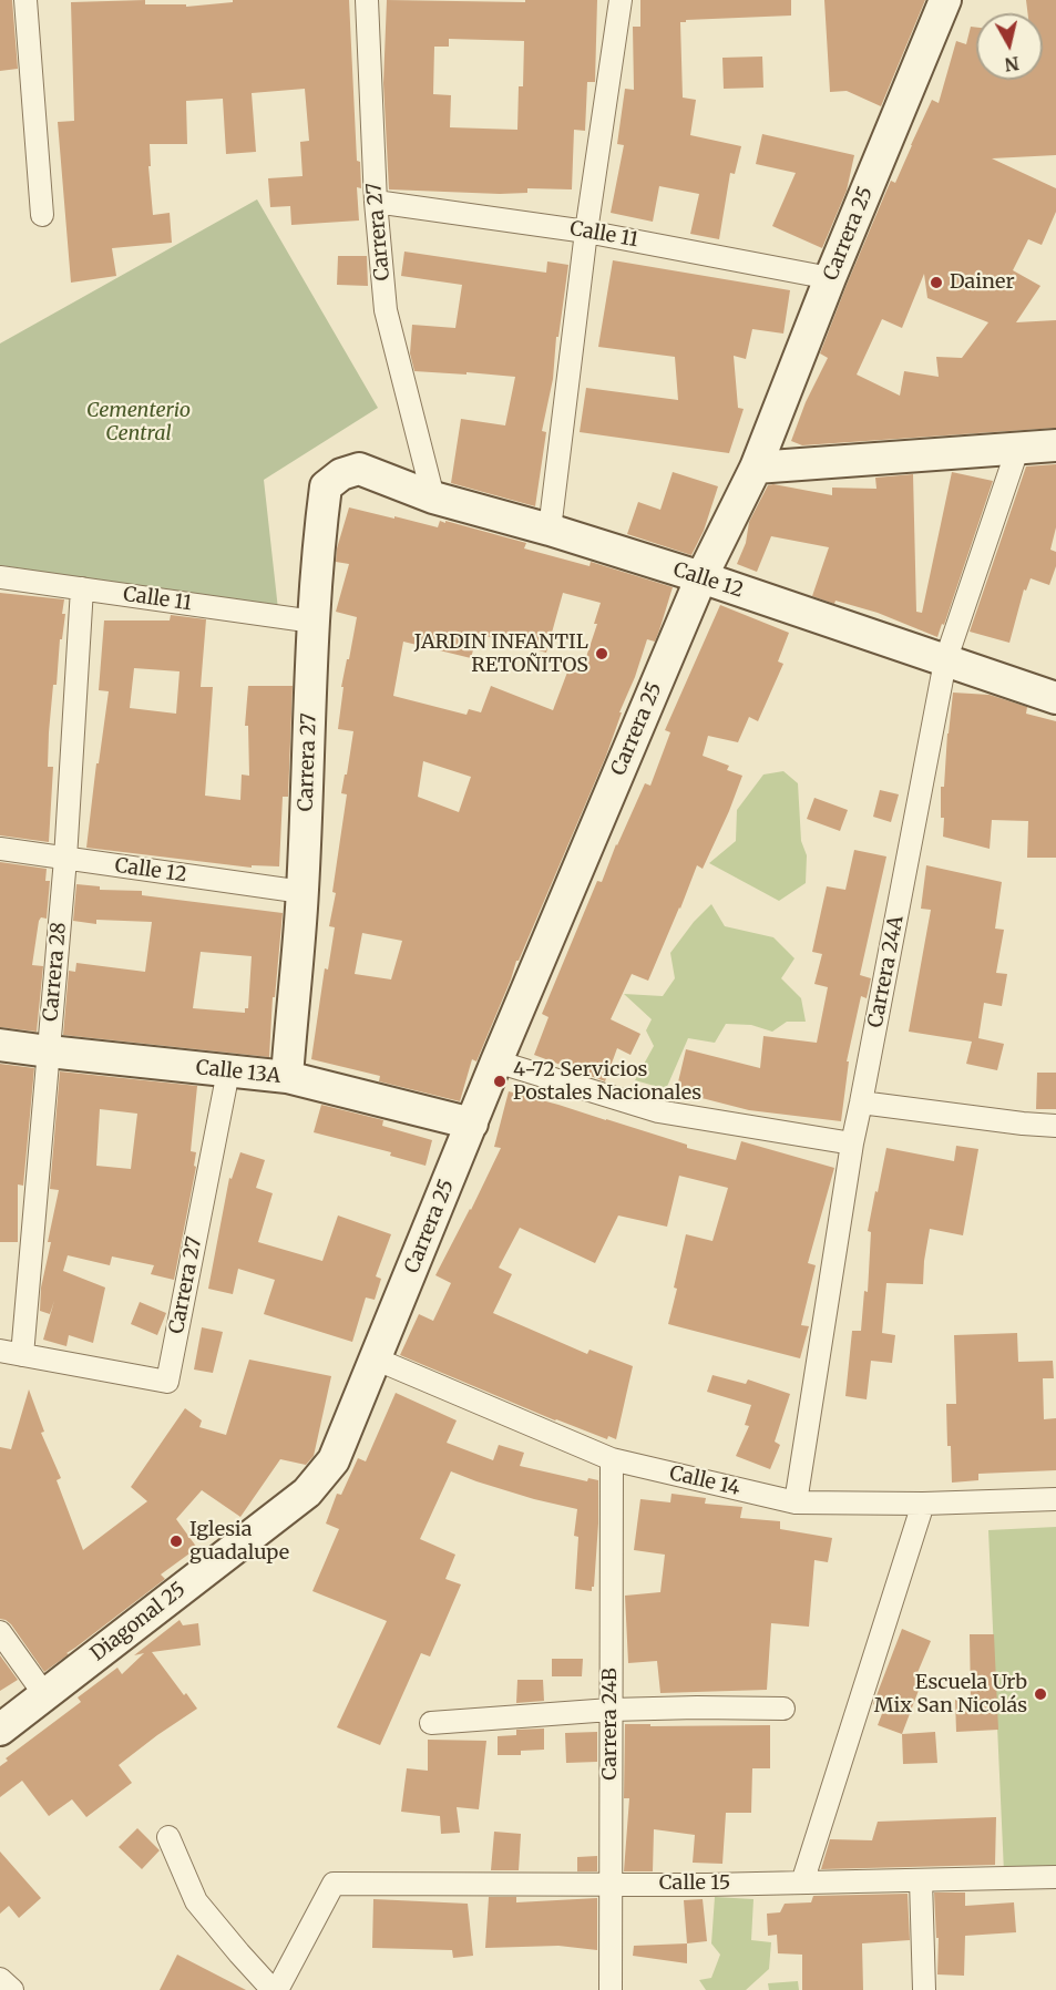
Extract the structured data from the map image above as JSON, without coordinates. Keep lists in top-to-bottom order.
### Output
{
  "streets": {
    "street": [
      "Carrera 27",
      "Carrera 25",
      "Calle 11",
      "Calle 12",
      "Carrera 28",
      "Carrera 24A",
      "Calle 13A",
      "Calle 14",
      "Diagonal 25",
      "Carrera 24B",
      "Calle 15"
    ]
  },
  "crossings": [
    ["Carrera 27", "Calle 11"],
    ["Carrera 27", "Calle 12"],
    ["Carrera 27", "Carrera 28"],
    ["Carrera 27", "Calle 13A"],
    ["Carrera 25", "Calle 11"],
    ["Carrera 25", "Calle 12"],
    ["Carrera 25", "Calle 13A"],
    ["Carrera 25", "Calle 14"],
    ["Carrera 25", "Diagonal 25"],
    ["Calle 11", "Carrera 28"],
    ["Calle 12", "Carrera 28"],
    ["Calle 12", "Carrera 24A"],
    ["Carrera 28", "Calle 13A"],
    ["Carrera 24A", "Calle 14"],
    ["Calle 14", "Carrera 24B"],
    ["Carrera 24B", "Calle 15"]
  ],
  "parks": ["Cementerio Central"],
  "places": [
    "Dainer",
    "JARDIN INFANTIL RETOÑITOS",
    "4-72 Servicios Postales Nacionales",
    "Iglesia guadalupe",
    "Escuela Urb Mix San Nicolás"
  ],
  "north": "bottom"
}
